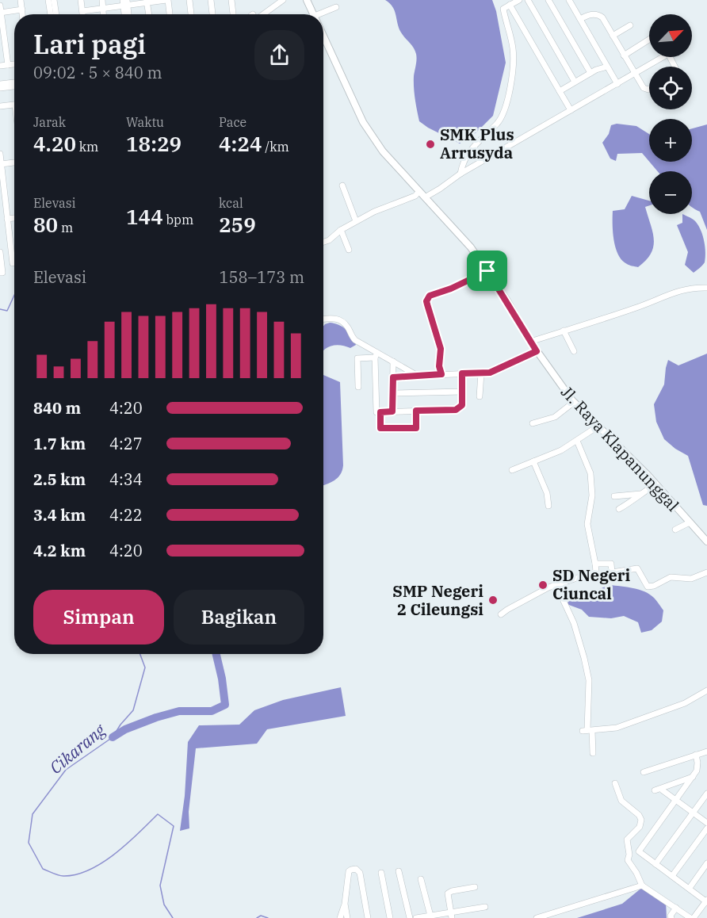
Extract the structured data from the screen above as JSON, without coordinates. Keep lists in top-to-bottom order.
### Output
{
  "streets": {
    "street": ["Jl. Raya Klapanunggal"]
  },
  "water": ["Cikarang"],
  "places": ["SMK Plus Arrusyda", "SD Negeri Ciuncal", "SMP Negeri 2 Cileungsi"],
  "north": "top right",
  "page": {
    "map_buttons": ["+", "−"],
    "heading": ["Lari pagi", "09:02 · 5 × 840 m"],
    "stats": [
      ["Jarak", "4.20 km"],
      ["Waktu", "18:29"],
      ["Pace", "4:24 /km"],
      ["Elevasi", "80 m"],
      ["144 bpm"],
      ["kcal", "259"]
    ],
    "chart": ["Elevasi", "158–173 m"],
    "list": [
      {
        "name": "840 m",
        "note": "4:20"
      },
      {
        "name": "1.7 km",
        "note": "4:27"
      },
      {
        "name": "2.5 km",
        "note": "4:34"
      },
      {
        "name": "3.4 km",
        "note": "4:22"
      },
      {
        "name": "4.2 km",
        "note": "4:20"
      }
    ],
    "buttons": ["Simpan", "Bagikan"]
  }
}
